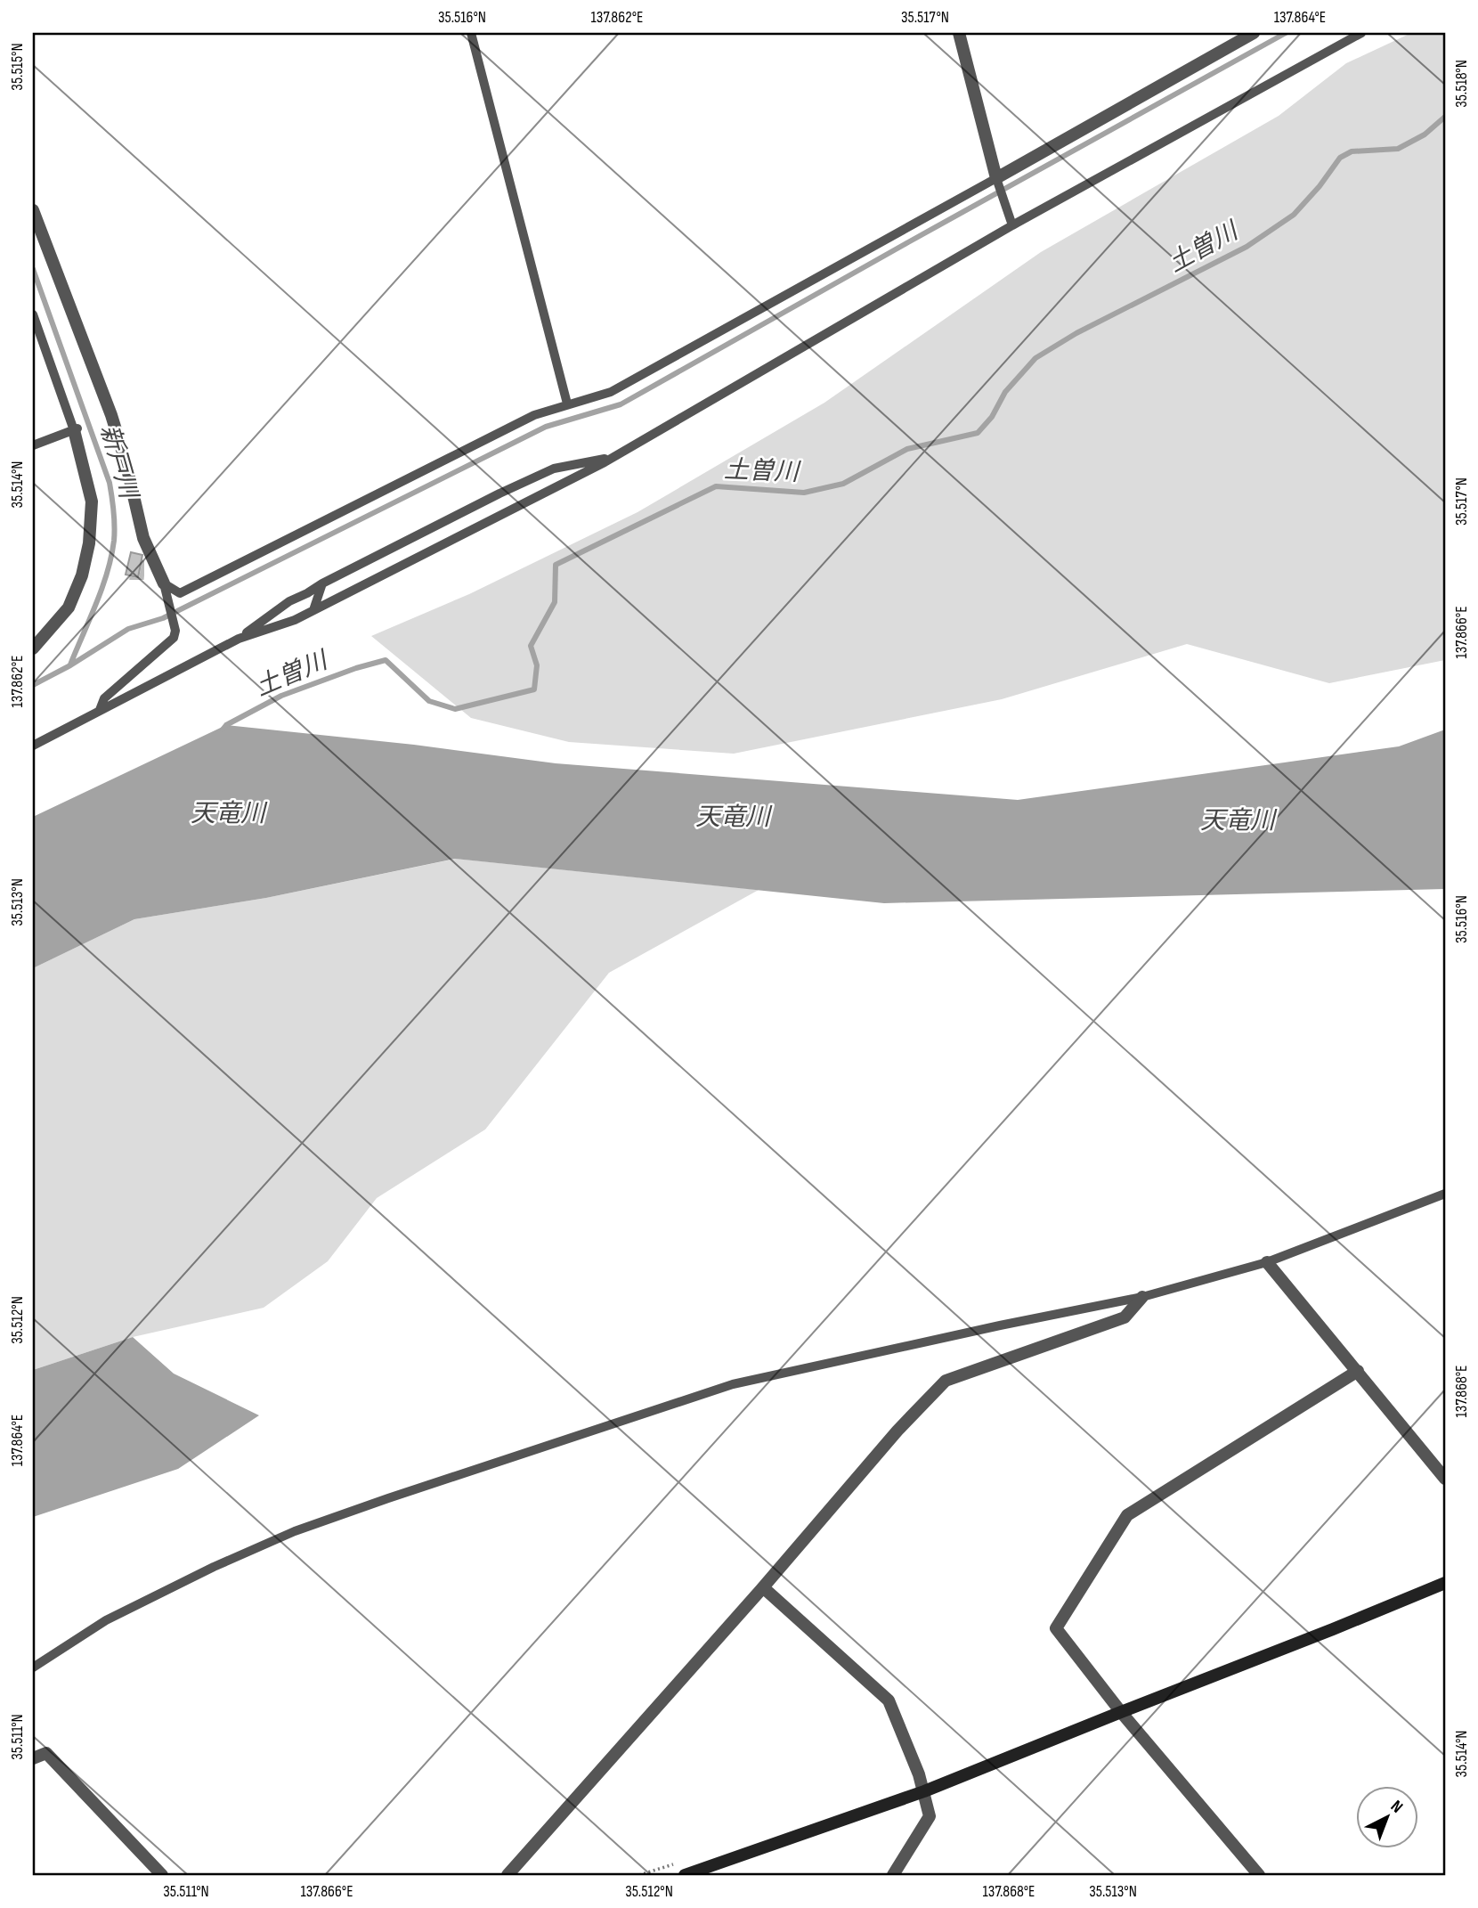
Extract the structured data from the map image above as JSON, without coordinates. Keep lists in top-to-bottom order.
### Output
{
  "water": ["土曽川", "新戸川", "天竜川"],
  "north": "top right",
  "coordinates": [
    "35.516°N",
    "137.862°E",
    "35.517°N",
    "137.864°E",
    "35.515°N",
    "35.518°N",
    "35.514°N",
    "137.866°E",
    "35.513°N",
    "35.512°N",
    "137.868°E",
    "35.511°N"
  ]
}
